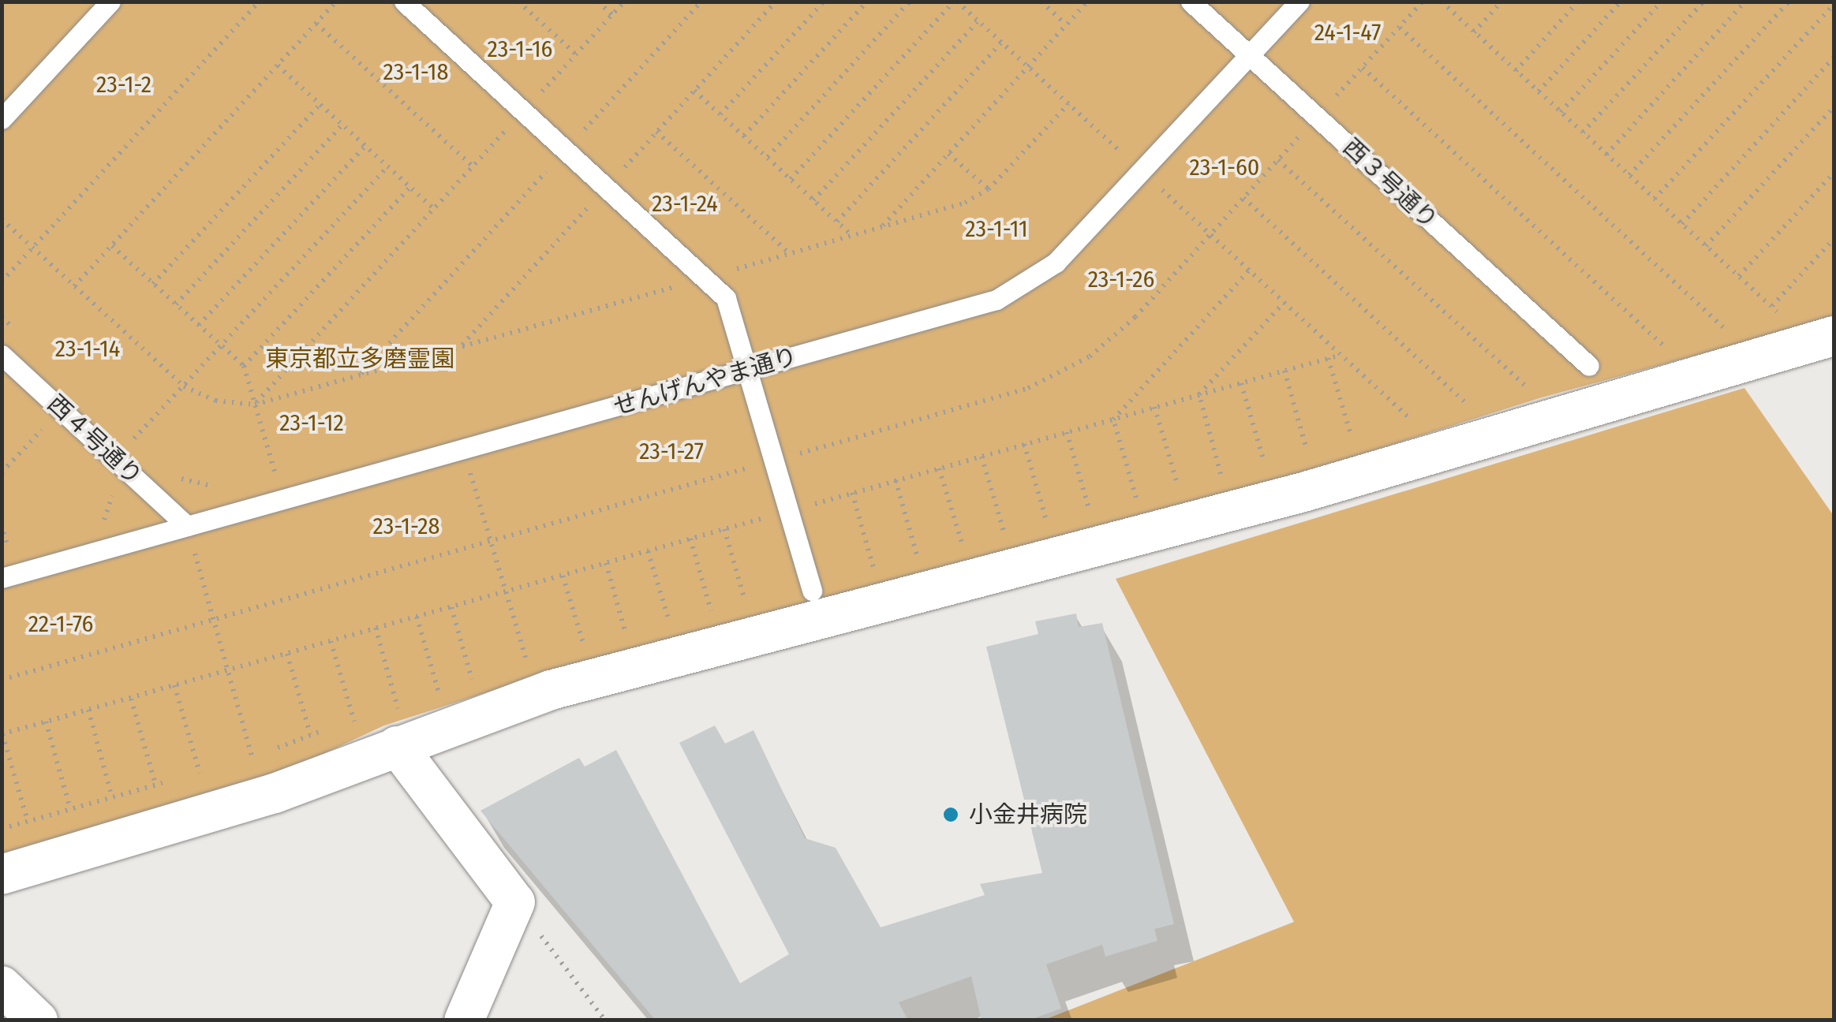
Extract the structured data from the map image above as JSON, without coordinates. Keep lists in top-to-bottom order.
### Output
{
  "streets": {
    "lane": ["西３号通り", "せんげんやま通り", "西４号通り"]
  },
  "crossings": [
    ["西３号通り", "せんげんやま通り"],
    ["せんげんやま通り", "西４号通り"]
  ],
  "parks": [
    "24-1-47",
    "23-1-16",
    "23-1-18",
    "23-1-2",
    "23-1-60",
    "23-1-24",
    "23-1-11",
    "23-1-26",
    "23-1-14",
    "東京都立多磨霊園",
    "23-1-12",
    "23-1-27",
    "23-1-28",
    "22-1-76"
  ],
  "places": ["小金井病院"]
}
